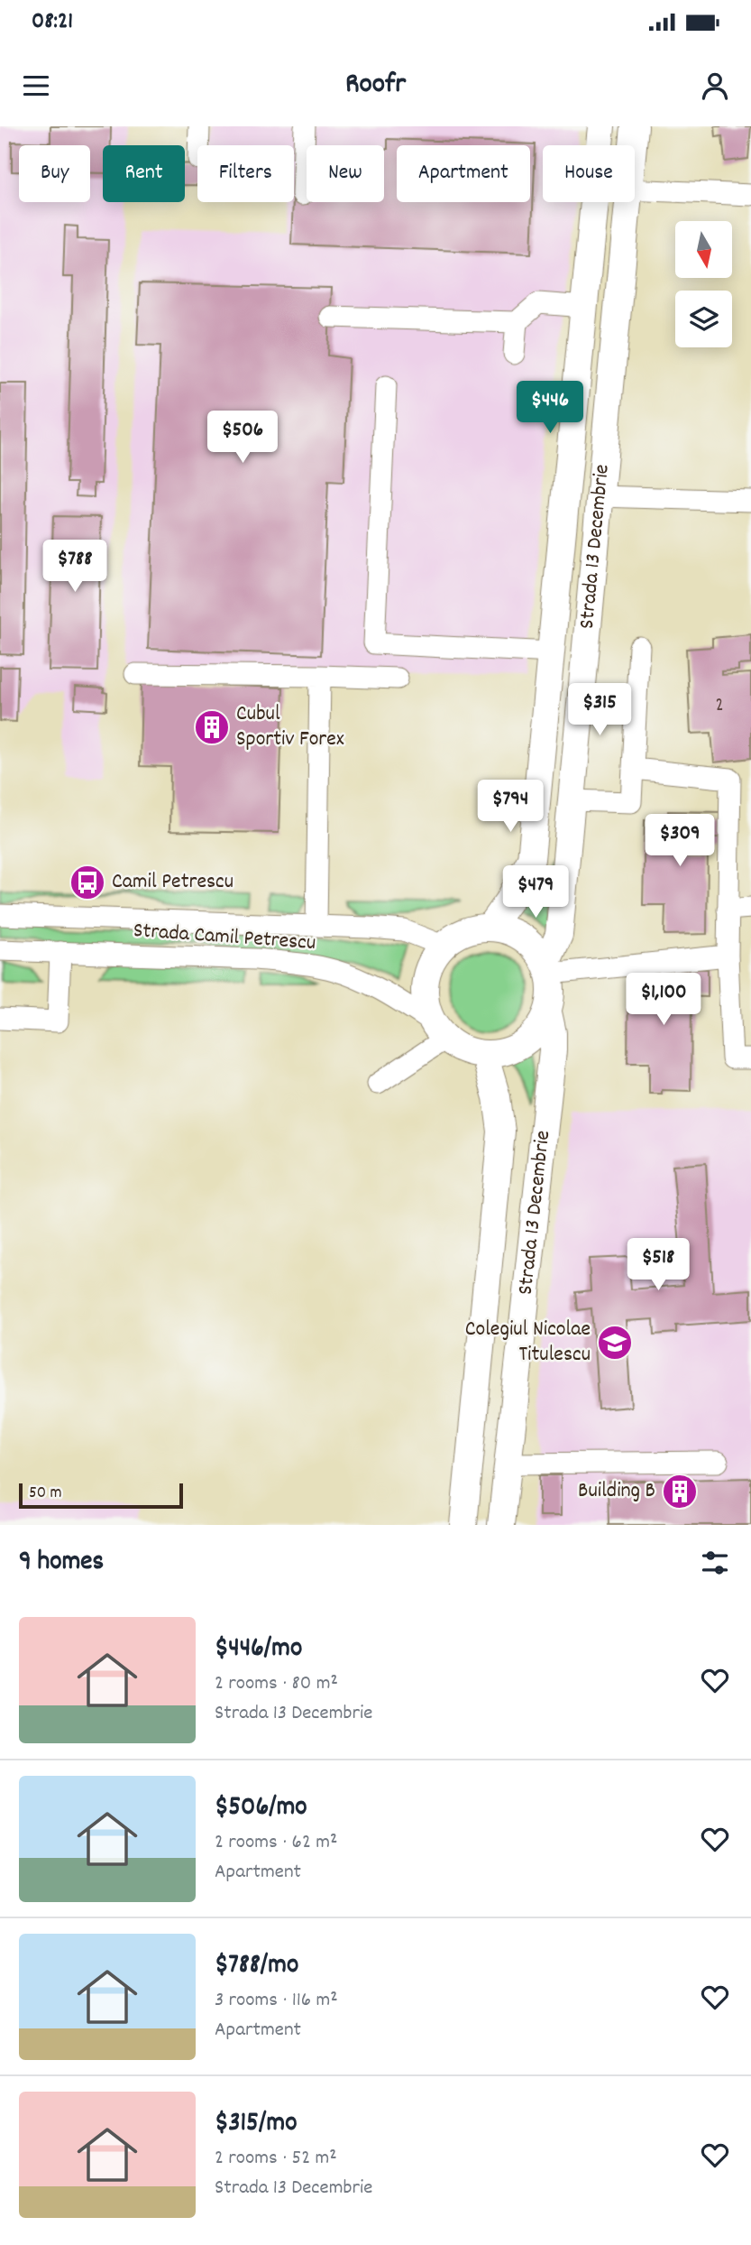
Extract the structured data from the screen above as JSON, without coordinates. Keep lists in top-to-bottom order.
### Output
{
  "streets": {
    "main road": ["Strada 13 Decembrie"],
    "street": ["Strada Camil Petrescu"]
  },
  "crossings": [
    ["Strada 13 Decembrie", "Strada Camil Petrescu"]
  ],
  "places": {
    "building": ["Cubul Sportiv Forex", "Building B"],
    "bus stop": ["Camil Petrescu"],
    "school or university": ["Colegiul Nicolae Titulescu"]
  },
  "house_numbers": ["2"],
  "scale_bar": "50 m",
  "north": "bottom",
  "page": {
    "status": "08:21",
    "header": "Roofr",
    "chip": [
      "Buy",
      "Rent",
      "Filters",
      "New",
      "Apartment",
      "House"
    ],
    "price": [
      "$446",
      "$506",
      "$788",
      "$315",
      "$794",
      "$309",
      "$479",
      "$1,100",
      "$518"
    ],
    "scale": "50 m",
    "heading": "9 homes",
    "list": [
      {
        "name": "$446/mo",
        "note": "2 rooms · 80 m² · Strada 13 Decembrie"
      },
      {
        "name": "$506/mo",
        "note": "2 rooms · 62 m² · Apartment"
      },
      {
        "name": "$788/mo",
        "note": "3 rooms · 116 m² · Apartment"
      },
      {
        "name": "$315/mo",
        "note": "2 rooms · 52 m² · Strada 13 Decembrie"
      }
    ]
  }
}
